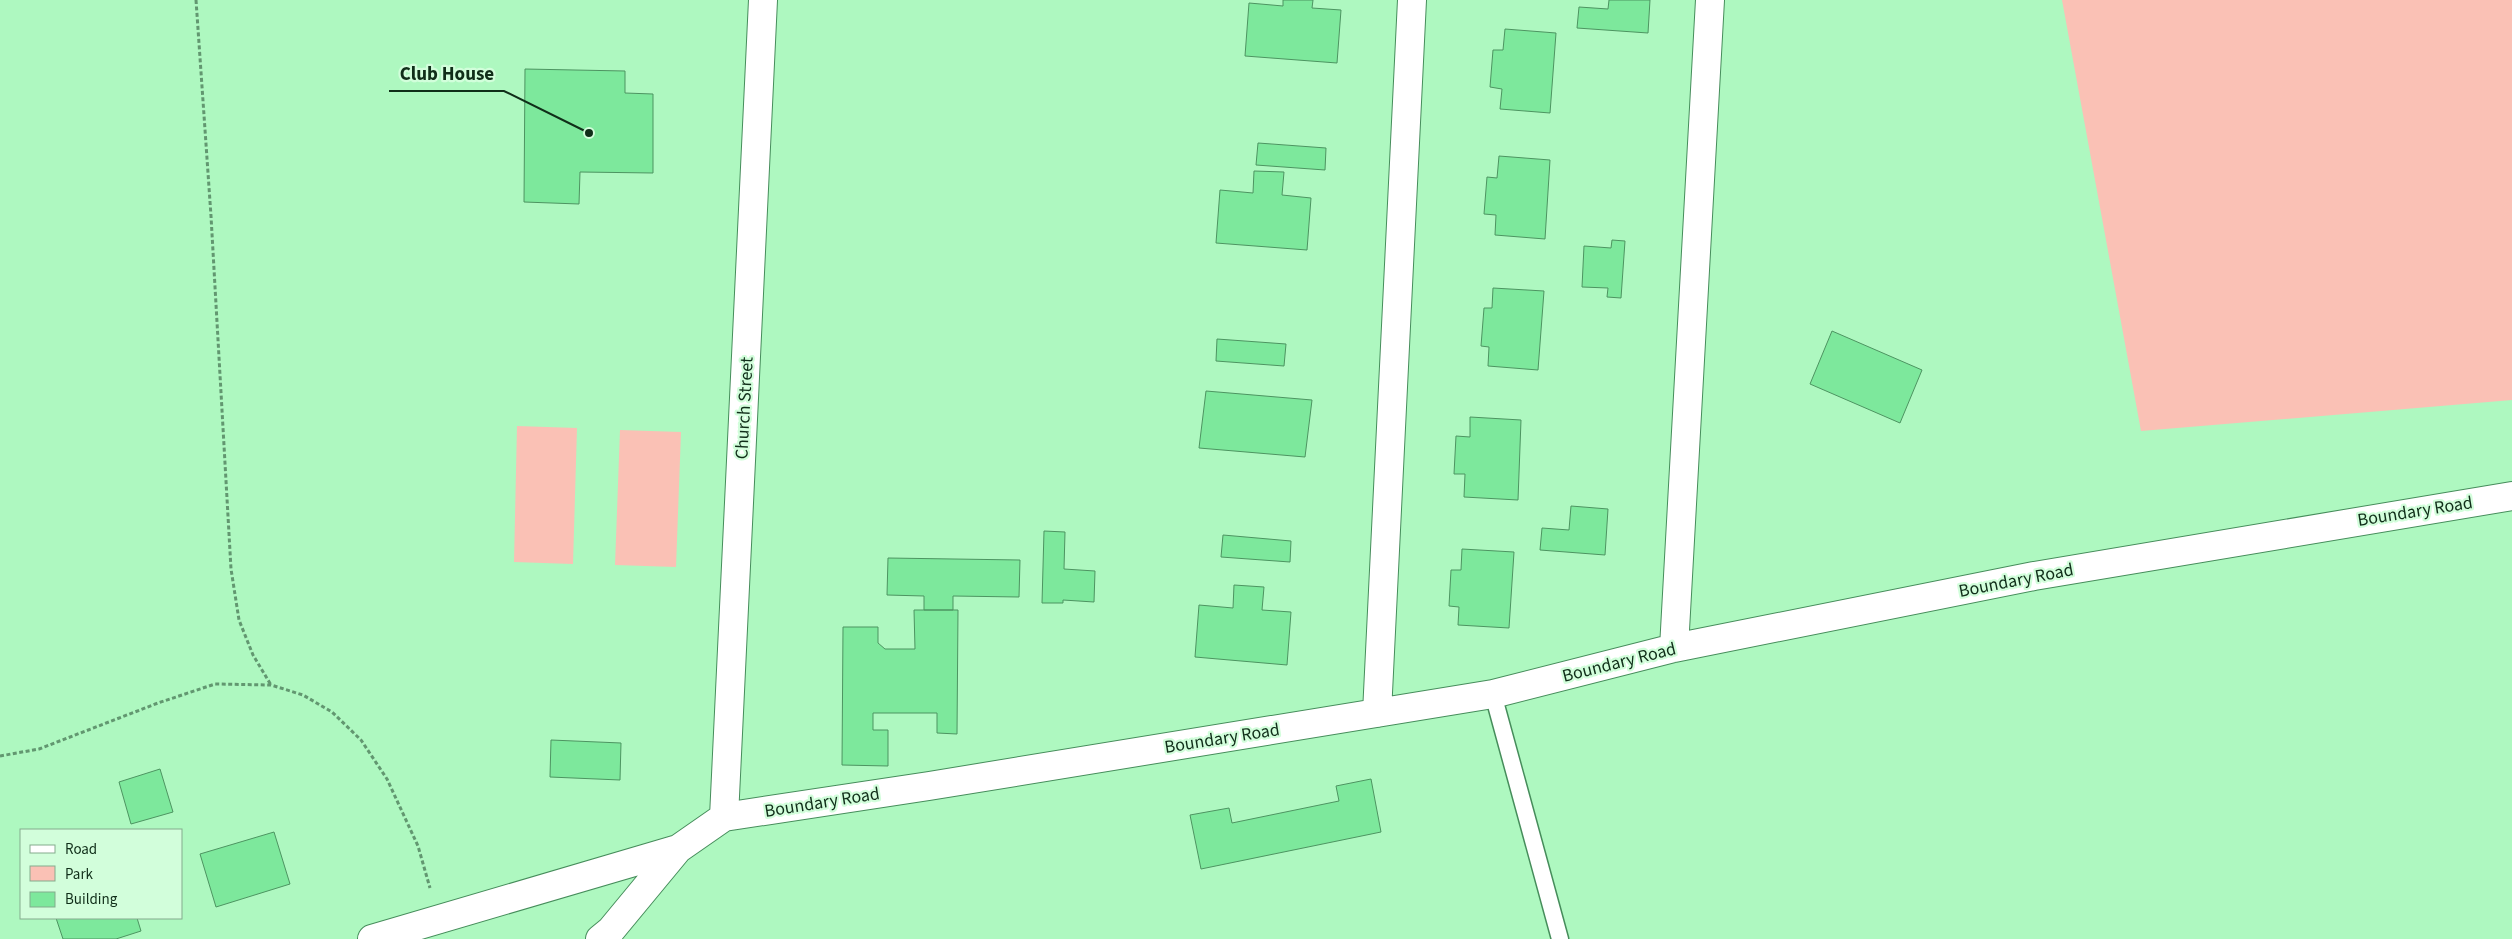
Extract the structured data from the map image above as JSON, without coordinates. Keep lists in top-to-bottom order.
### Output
{
  "streets": {
    "street": ["Church Street", "Boundary Road"]
  },
  "crossings": [
    ["Church Street", "Boundary Road"]
  ],
  "places": ["Club House"],
  "legend": ["Road", "Park", "Building"]
}
